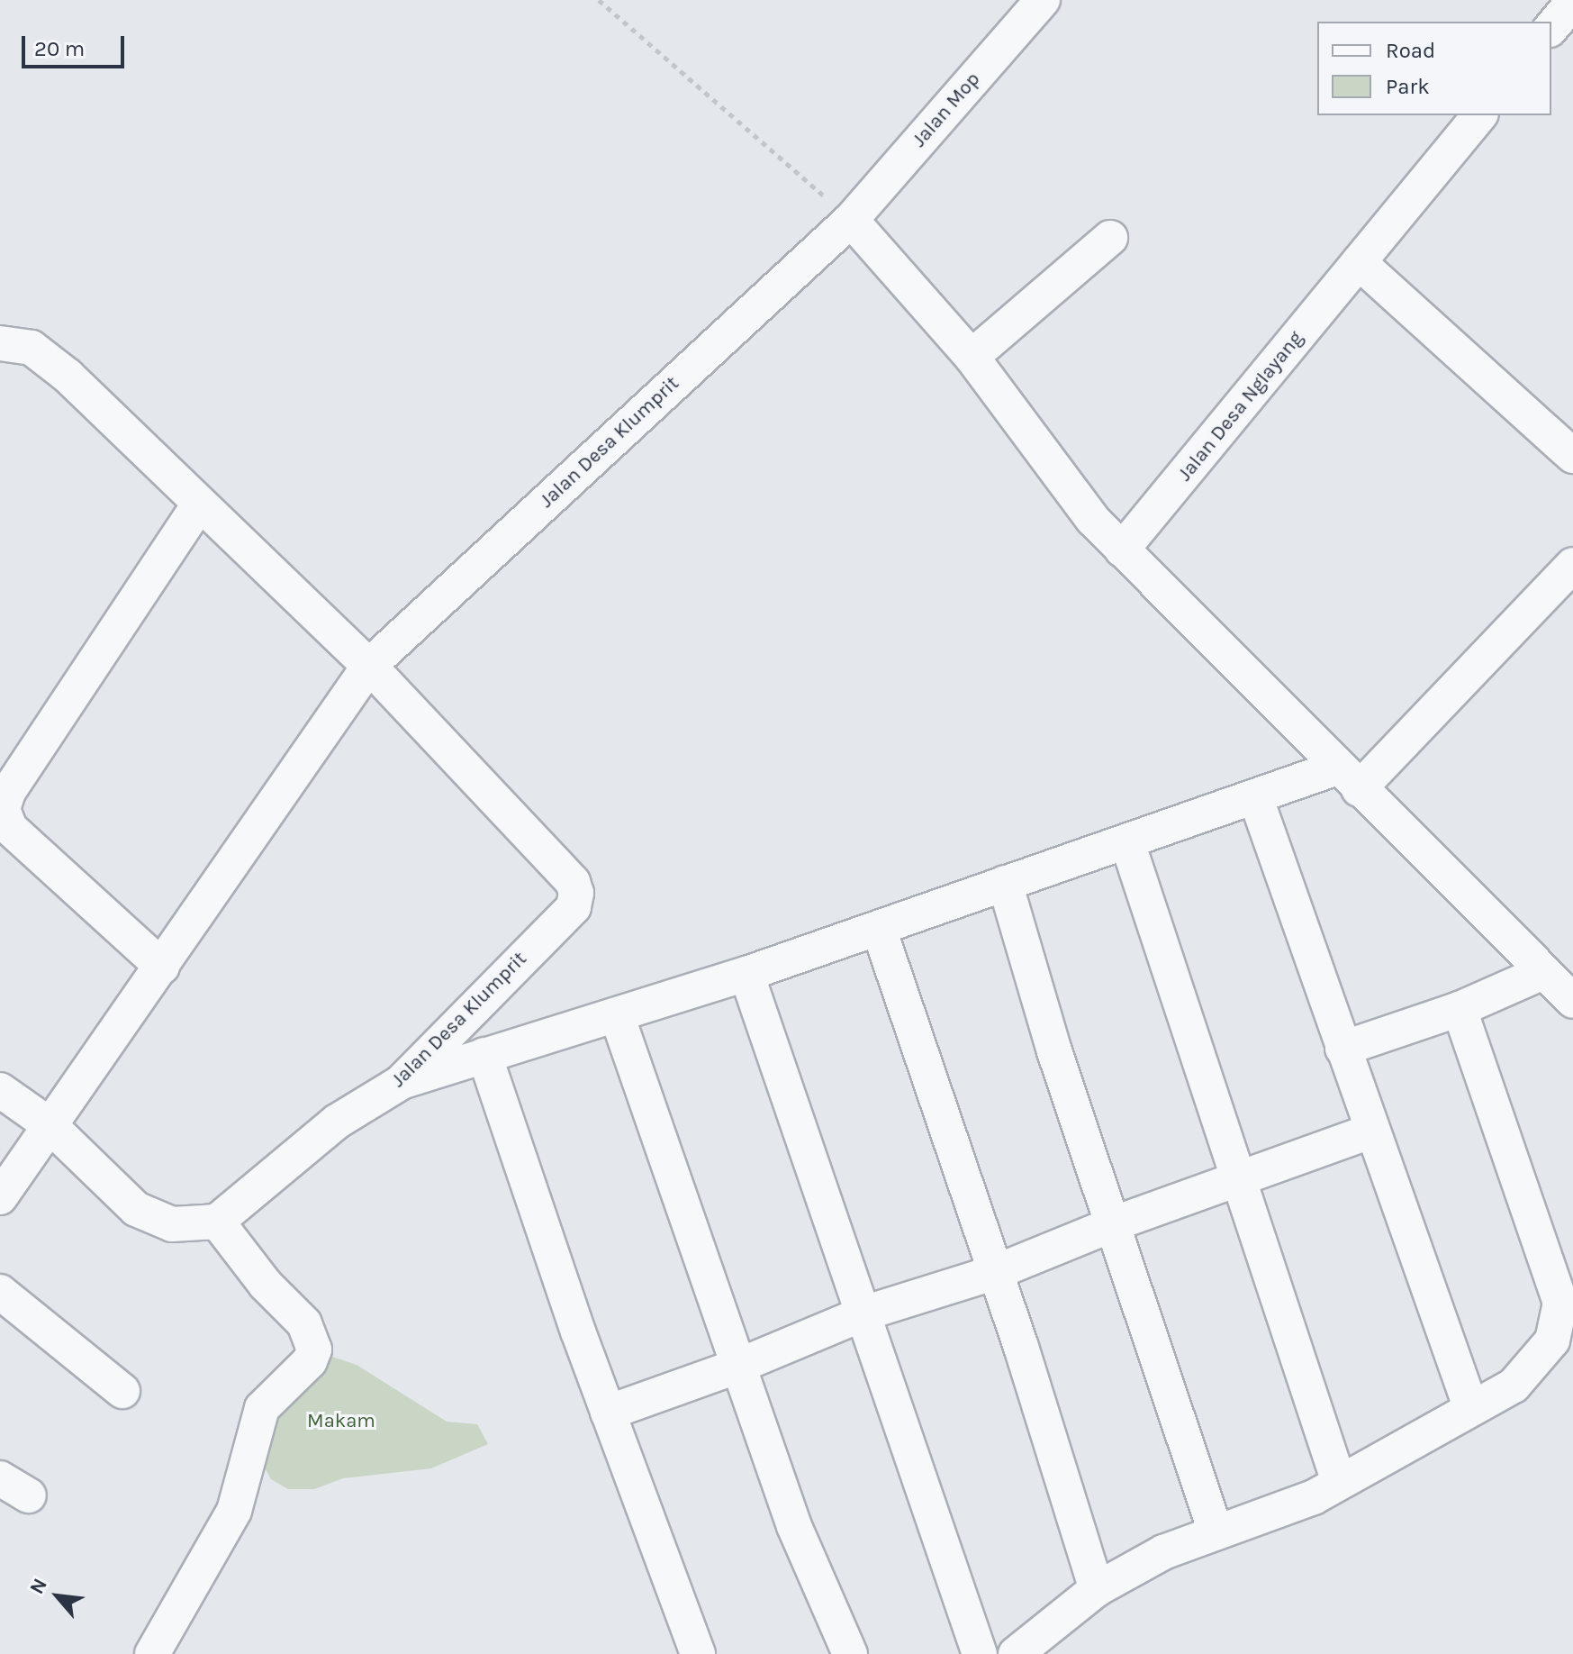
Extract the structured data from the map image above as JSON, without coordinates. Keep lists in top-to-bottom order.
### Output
{
  "streets": {
    "street": ["Jalan Mop", "Jalan Desa Nglayang", "Jalan Desa Klumprit"]
  },
  "crossings": [
    ["Jalan Mop", "Jalan Desa Klumprit"]
  ],
  "parks": ["Makam"],
  "legend": ["Road", "Park"],
  "scale_bar": "20 m",
  "north": "top left"
}
